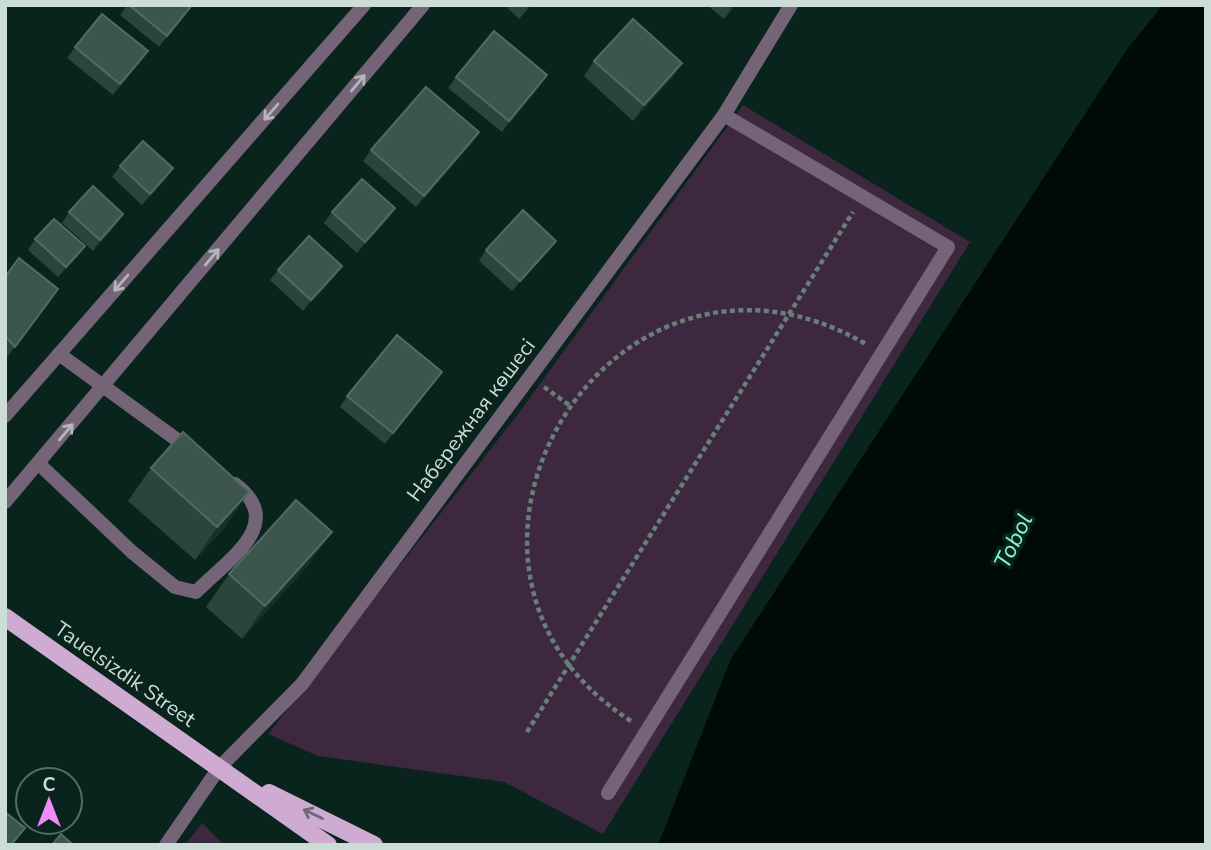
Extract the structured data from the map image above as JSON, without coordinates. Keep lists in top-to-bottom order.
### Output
{
  "streets": {
    "main road": ["Tauelsіzdіk Street"],
    "street": ["Набережная көшесі"]
  },
  "crossings": [
    ["Набережная көшесі", "Tauelsіzdіk Street"]
  ],
  "water": ["Tobol"],
  "north": "top"
}
